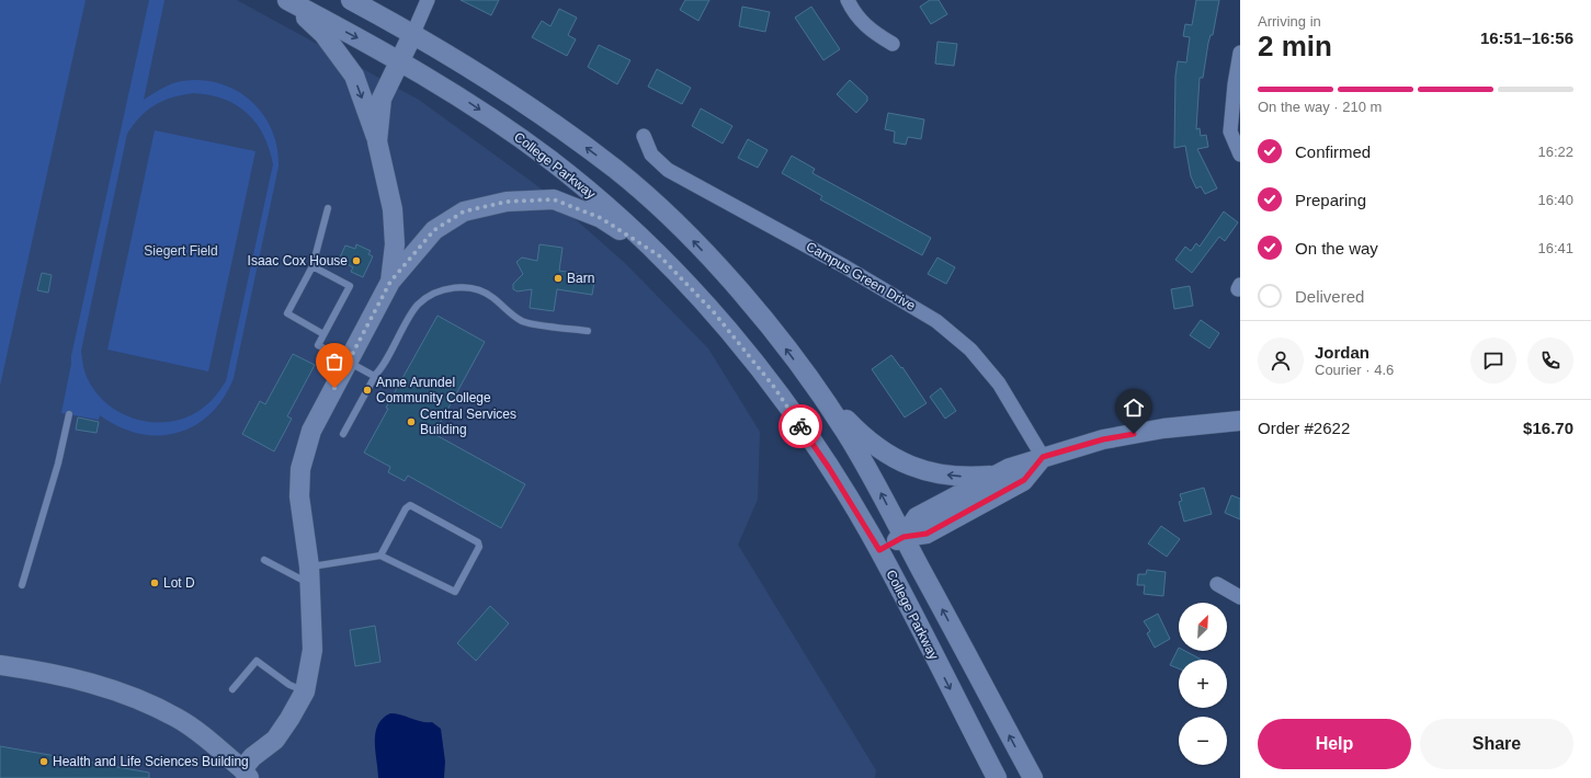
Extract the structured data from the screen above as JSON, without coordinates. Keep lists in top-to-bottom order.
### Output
{
  "streets": {
    "main road": ["College Parkway"],
    "street": ["Campus Green Drive"]
  },
  "parks": ["Siegert Field"],
  "places": [
    "Isaac Cox House",
    "Barn",
    "Anne Arundel Community College",
    "Central Services Building",
    "Lot D",
    "Health and Life Sciences Building"
  ],
  "north": "top right",
  "page": {
    "heading": ["2 min", "Arriving in", "16:51–16:56"],
    "panel": [
      "Jordan",
      "Courier · 4.6",
      "Order #2622",
      "$16.70"
    ],
    "bar": "On the way · 210 m",
    "list": [
      ["Confirmed", "16:22"],
      ["Preparing", "16:40"],
      ["On the way", "16:41"],
      "Delivered"
    ],
    "map_buttons": ["+", "−"],
    "buttons": ["Help", "Share"]
  }
}
